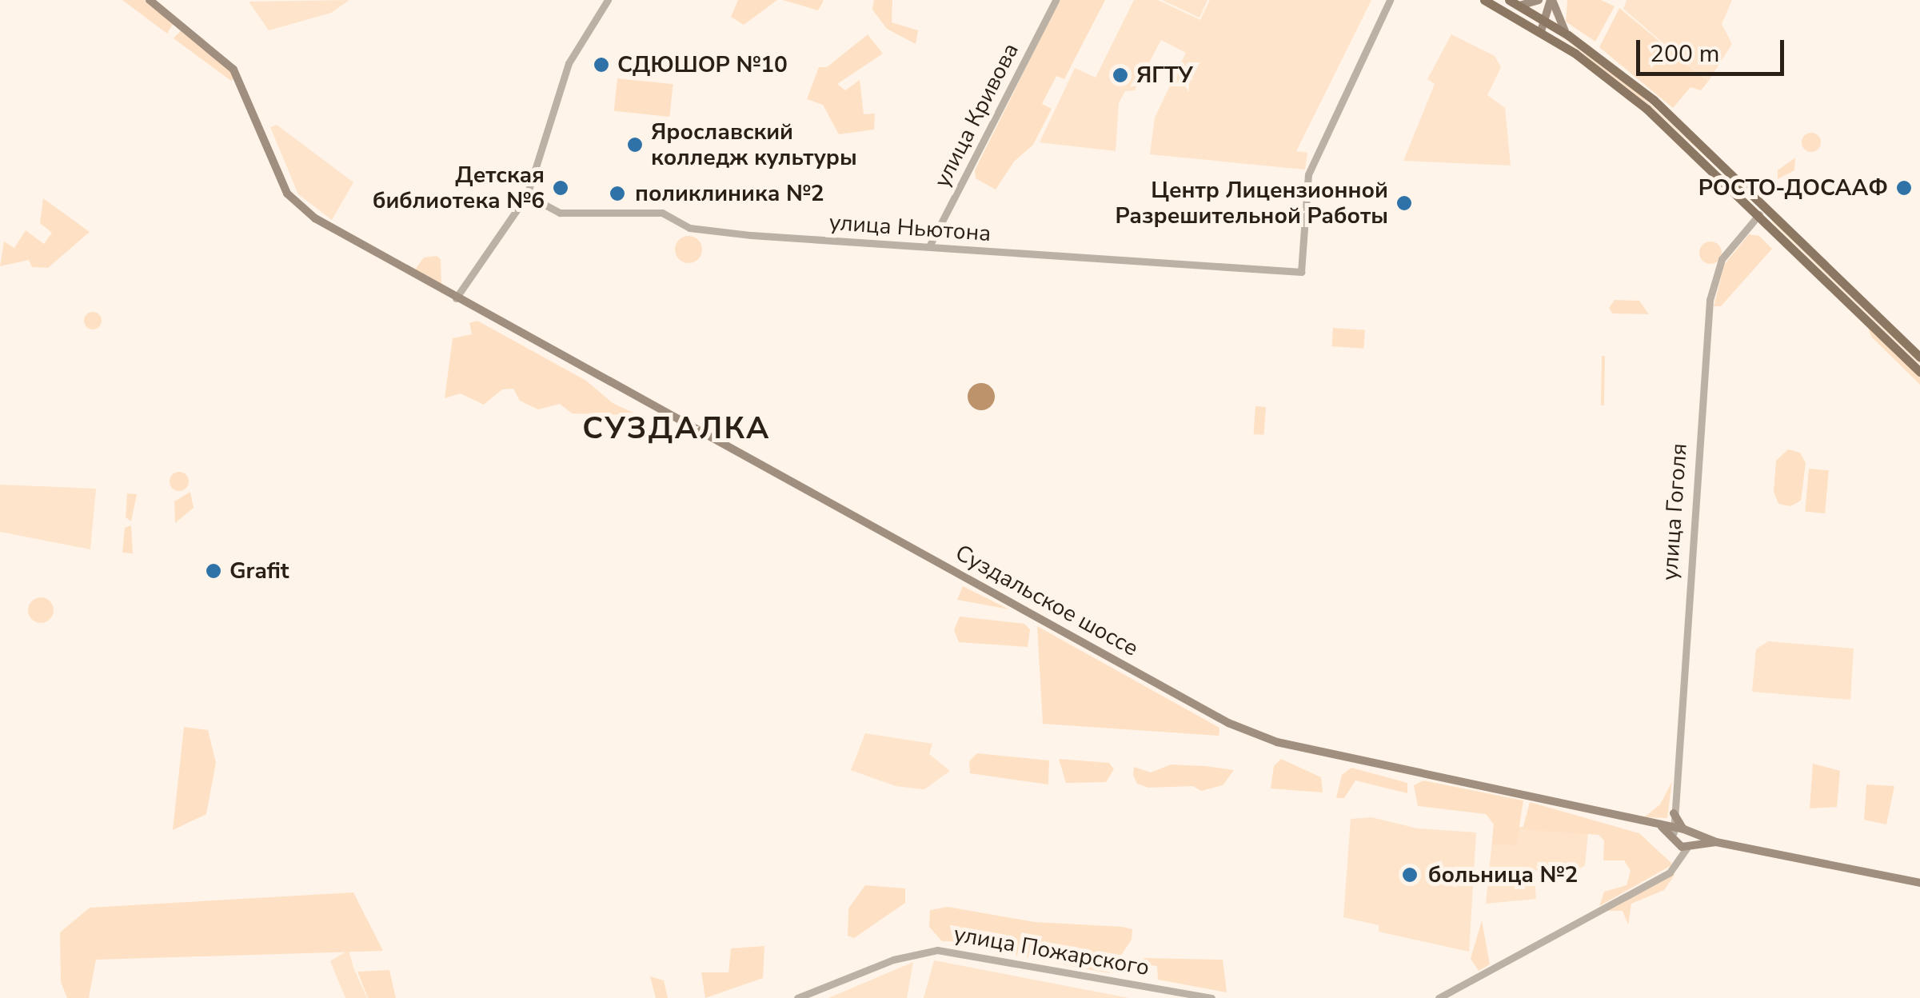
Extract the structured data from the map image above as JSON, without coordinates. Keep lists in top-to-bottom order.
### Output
{
  "streets": {
    "main road": ["Суздальское шоссе"],
    "street": [
      "улица Кривова",
      "улица Ньютона",
      "улица Гоголя",
      "улица Пожарского"
    ]
  },
  "crossings": [
    ["улица Кривова", "улица Ньютона"]
  ],
  "districts": ["СУЗДАЛКА"],
  "places": [
    "СДЮШОР №10",
    "ЯГТУ",
    "Ярославский колледж культуры",
    "Детская библиотека №6",
    "РОСТО-ДОСААФ",
    "поликлиника №2",
    "Центр Лицензионной Разрешительной Работы",
    "Grafit",
    "больница №2"
  ],
  "scale_bar": "200 m"
}
